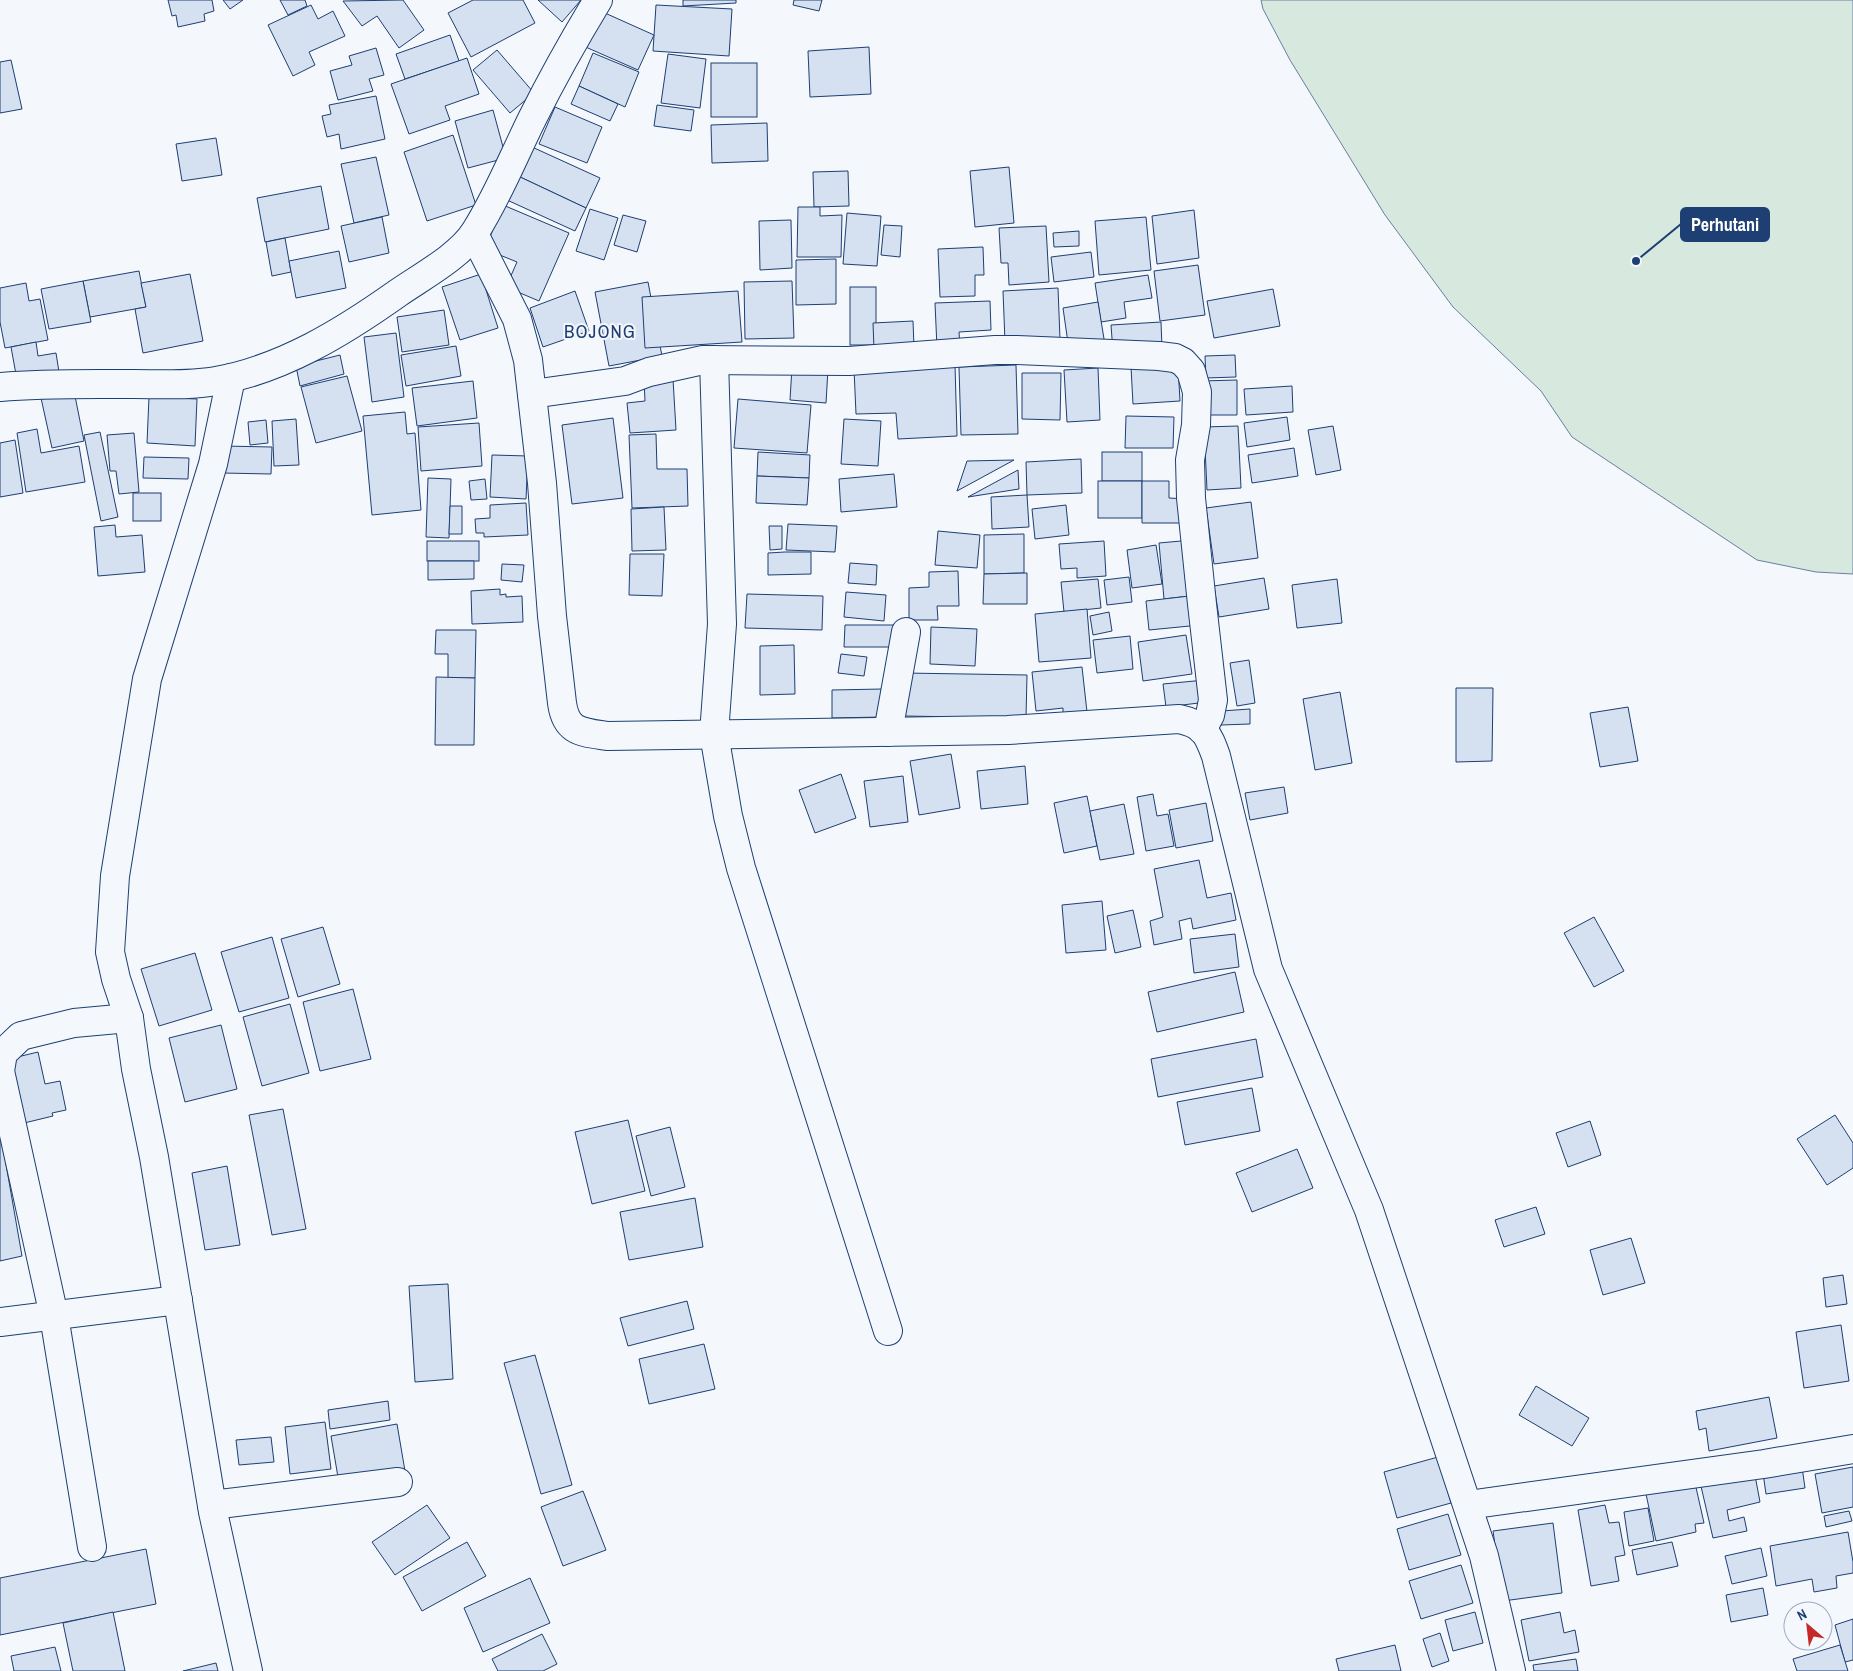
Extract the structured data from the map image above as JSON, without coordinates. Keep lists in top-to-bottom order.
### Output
{
  "districts": ["BOJONG"],
  "places": ["Perhutani"],
  "north": "top left"
}
